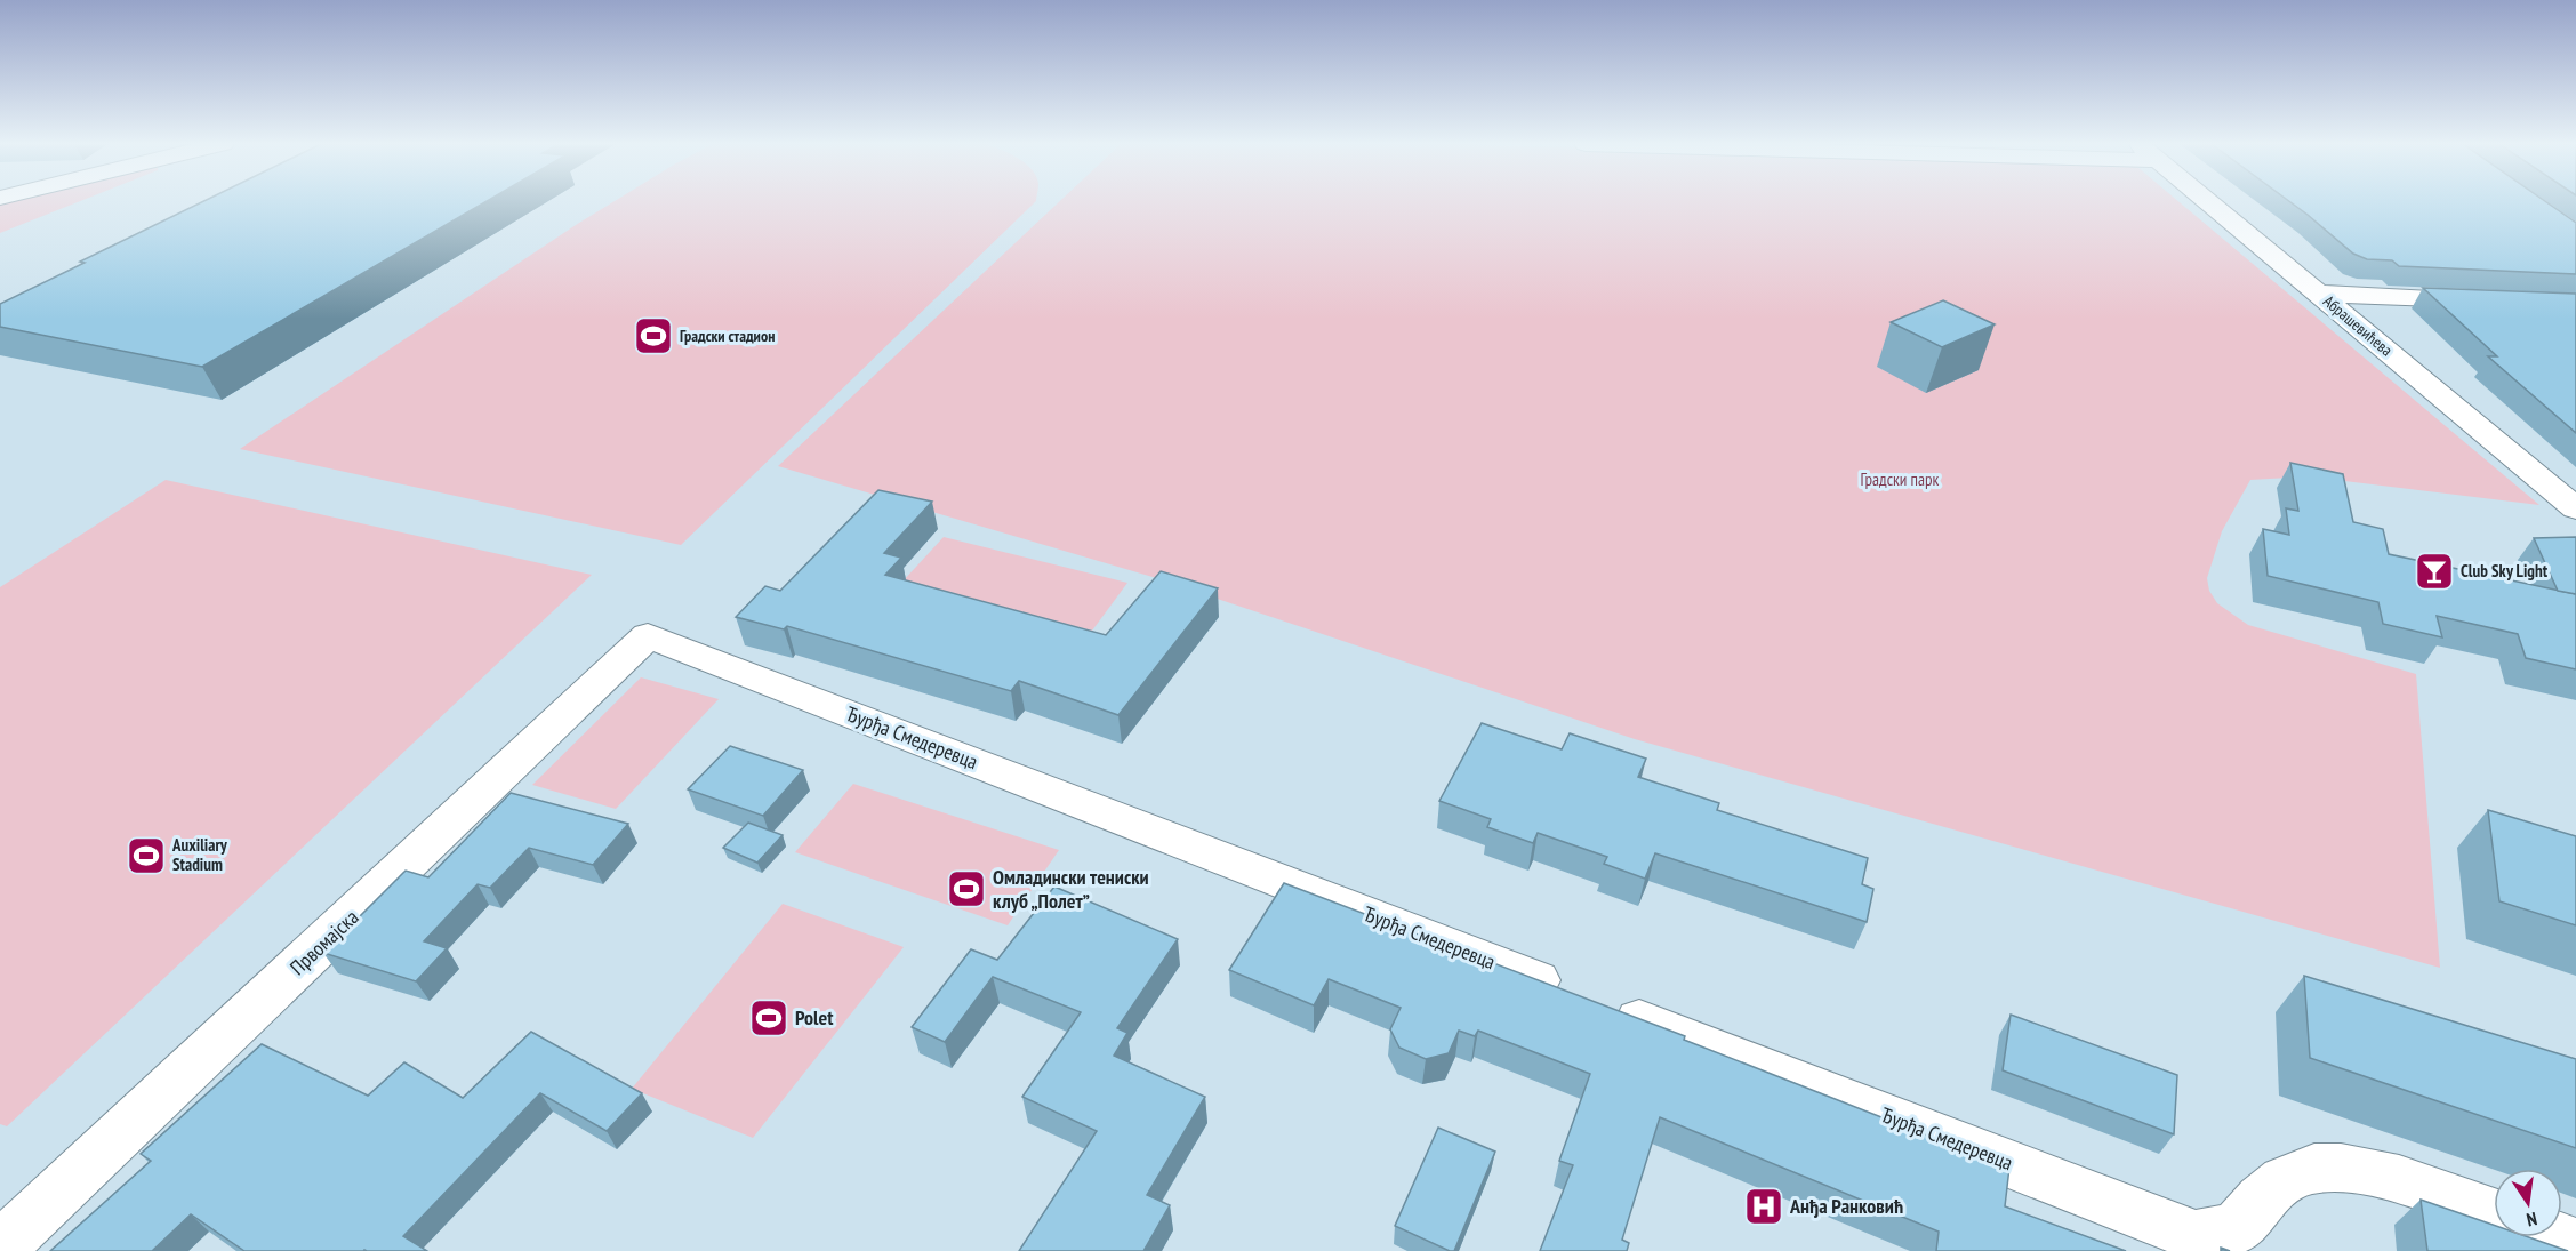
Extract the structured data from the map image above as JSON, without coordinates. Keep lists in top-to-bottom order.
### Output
{
  "streets": {
    "street": ["Абрашевићева", "Ђурђа Смедеревца", "Првомајска"]
  },
  "crossings": [
    ["Ђурђа Смедеревца", "Првомајска"]
  ],
  "parks": ["Градски парк"],
  "places": {
    "sports": [
      "Градски стадион",
      "Auxiliary Stadium",
      "Омладински тениски клуб „Полет”",
      "Polet"
    ],
    "bar": ["Club Sky Light"],
    "hospital": ["Анђа Ранковић"]
  },
  "north": "bottom"
}
